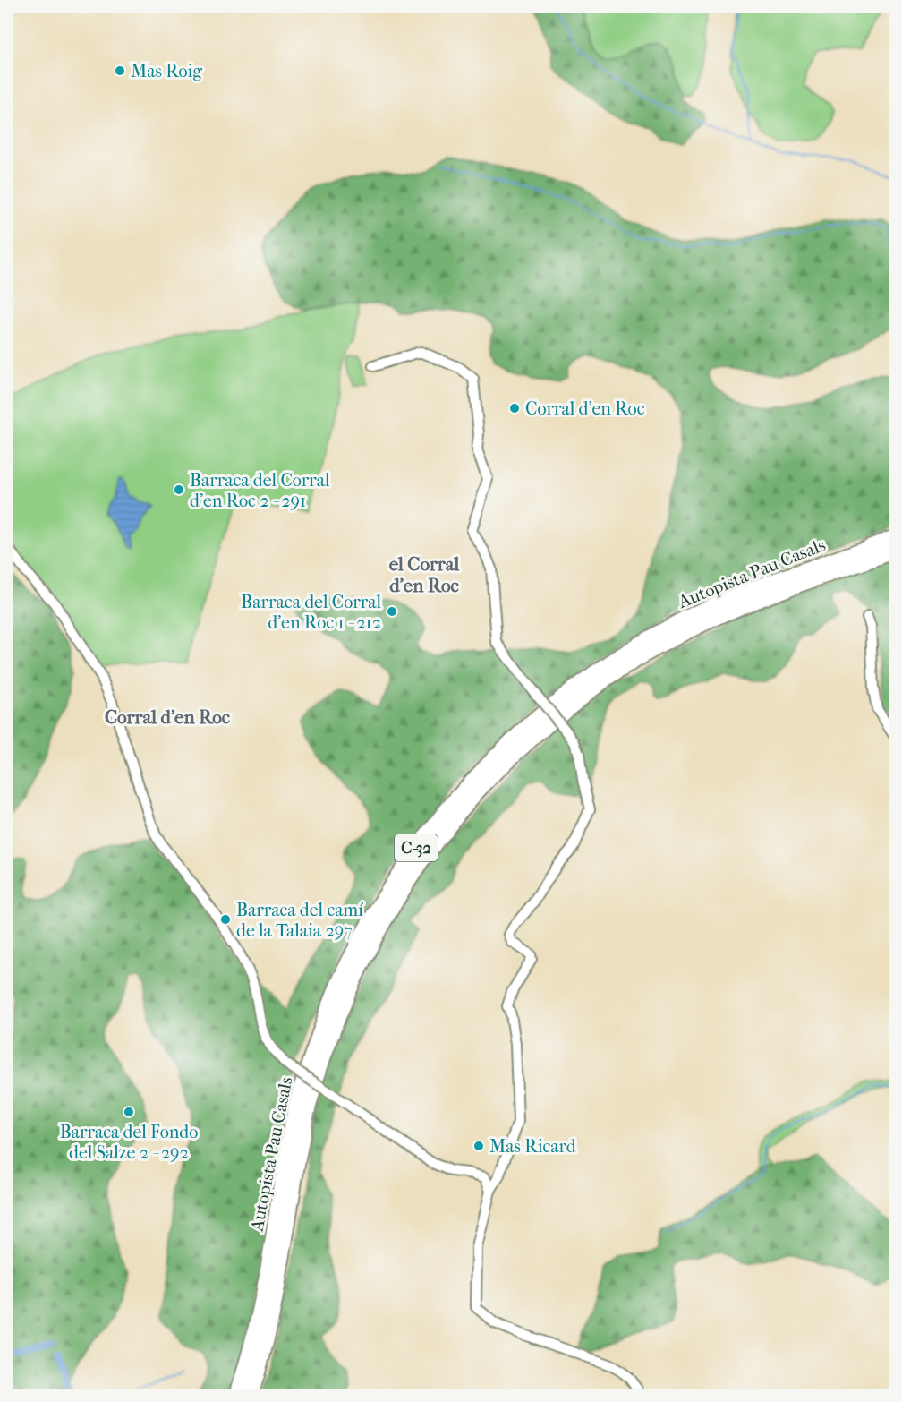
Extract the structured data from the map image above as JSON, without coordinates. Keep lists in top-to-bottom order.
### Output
{
  "streets": {
    "highway": ["Autopista Pau Casals", "C-32"]
  },
  "districts": ["el Corral d'en Roc", "Corral d'en Roc"],
  "places": [
    "Mas Roig",
    "Corral d'en Roc",
    "Barraca del Corral d’en Roc 2 - 291",
    "Barraca del Corral d’en Roc 1 - 212",
    "Barraca del camí de la Talaia 297",
    "Barraca del Fondo del Salze 2 - 292",
    "Mas Ricard"
  ]
}
